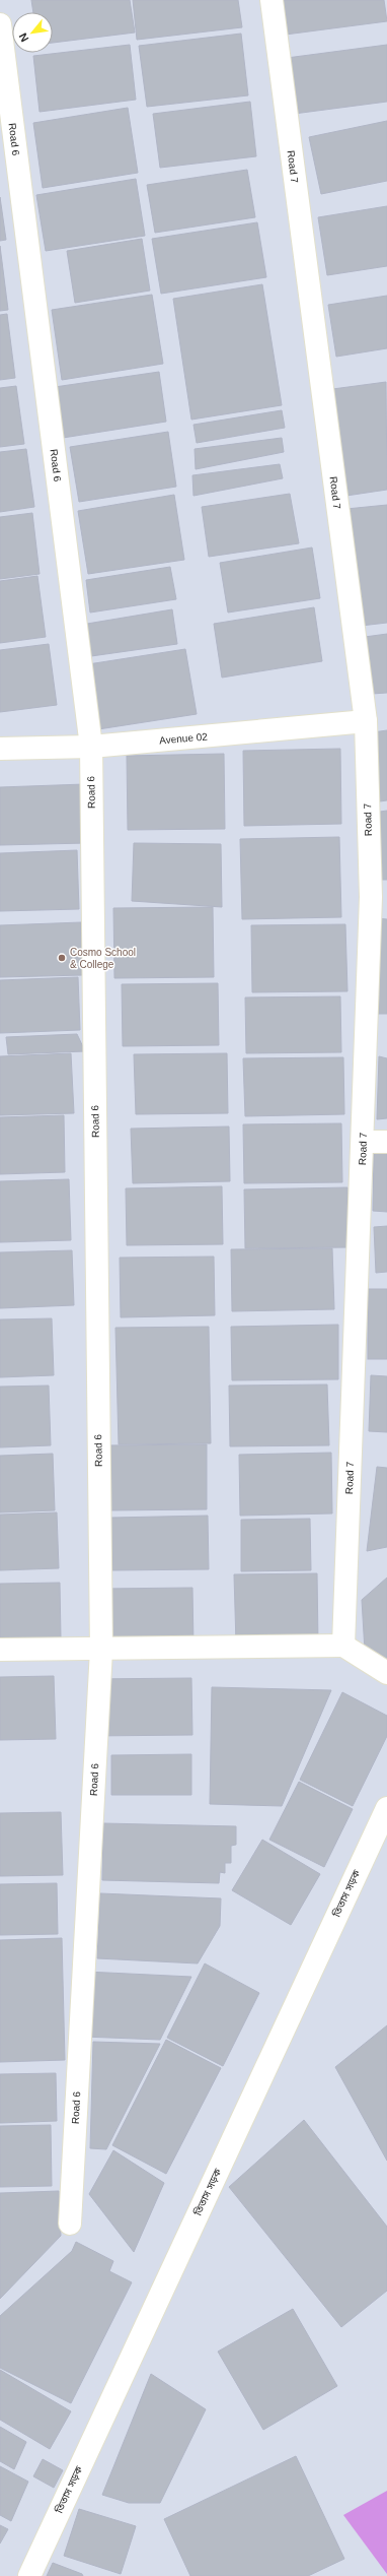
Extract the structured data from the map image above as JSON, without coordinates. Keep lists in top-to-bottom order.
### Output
{
  "streets": {
    "street": [
      "Road 6",
      "Road 7",
      "Avenue 02",
      "তিতাস সড়ক"
    ]
  },
  "crossings": [
    ["Road 6", "Avenue 02"],
    ["Road 7", "Avenue 02"]
  ],
  "places": ["Cosmo School & College"],
  "north": "bottom left"
}
